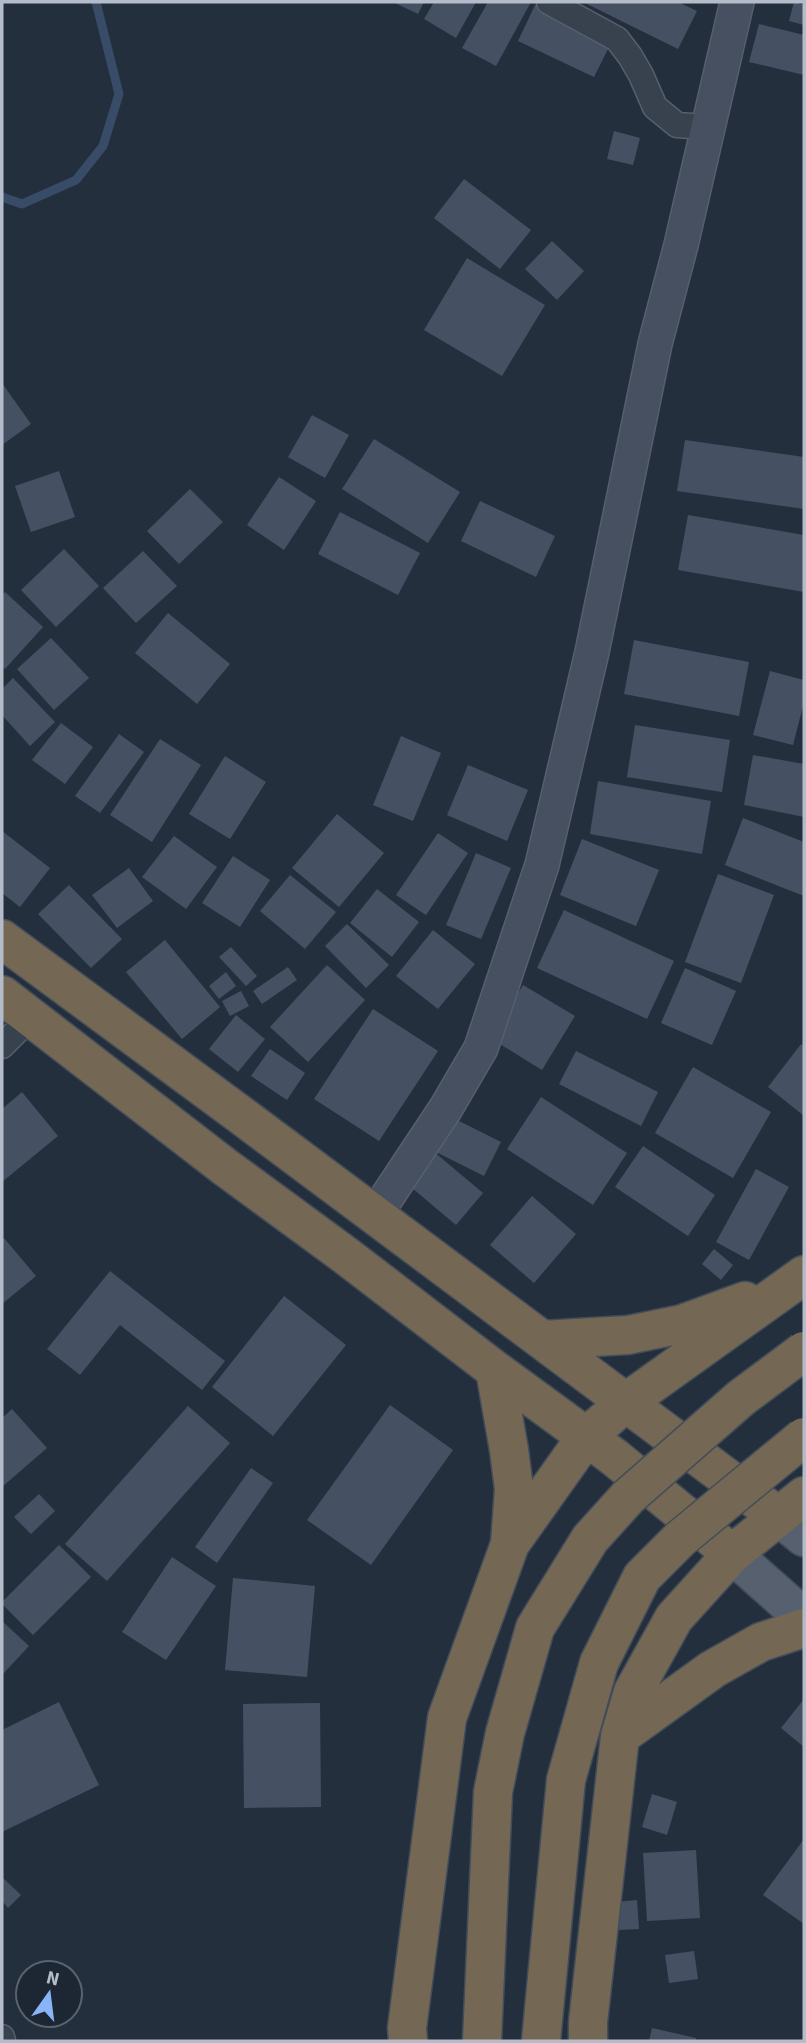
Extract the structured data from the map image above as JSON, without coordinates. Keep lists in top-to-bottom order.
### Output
{
  "north": "top"
}
